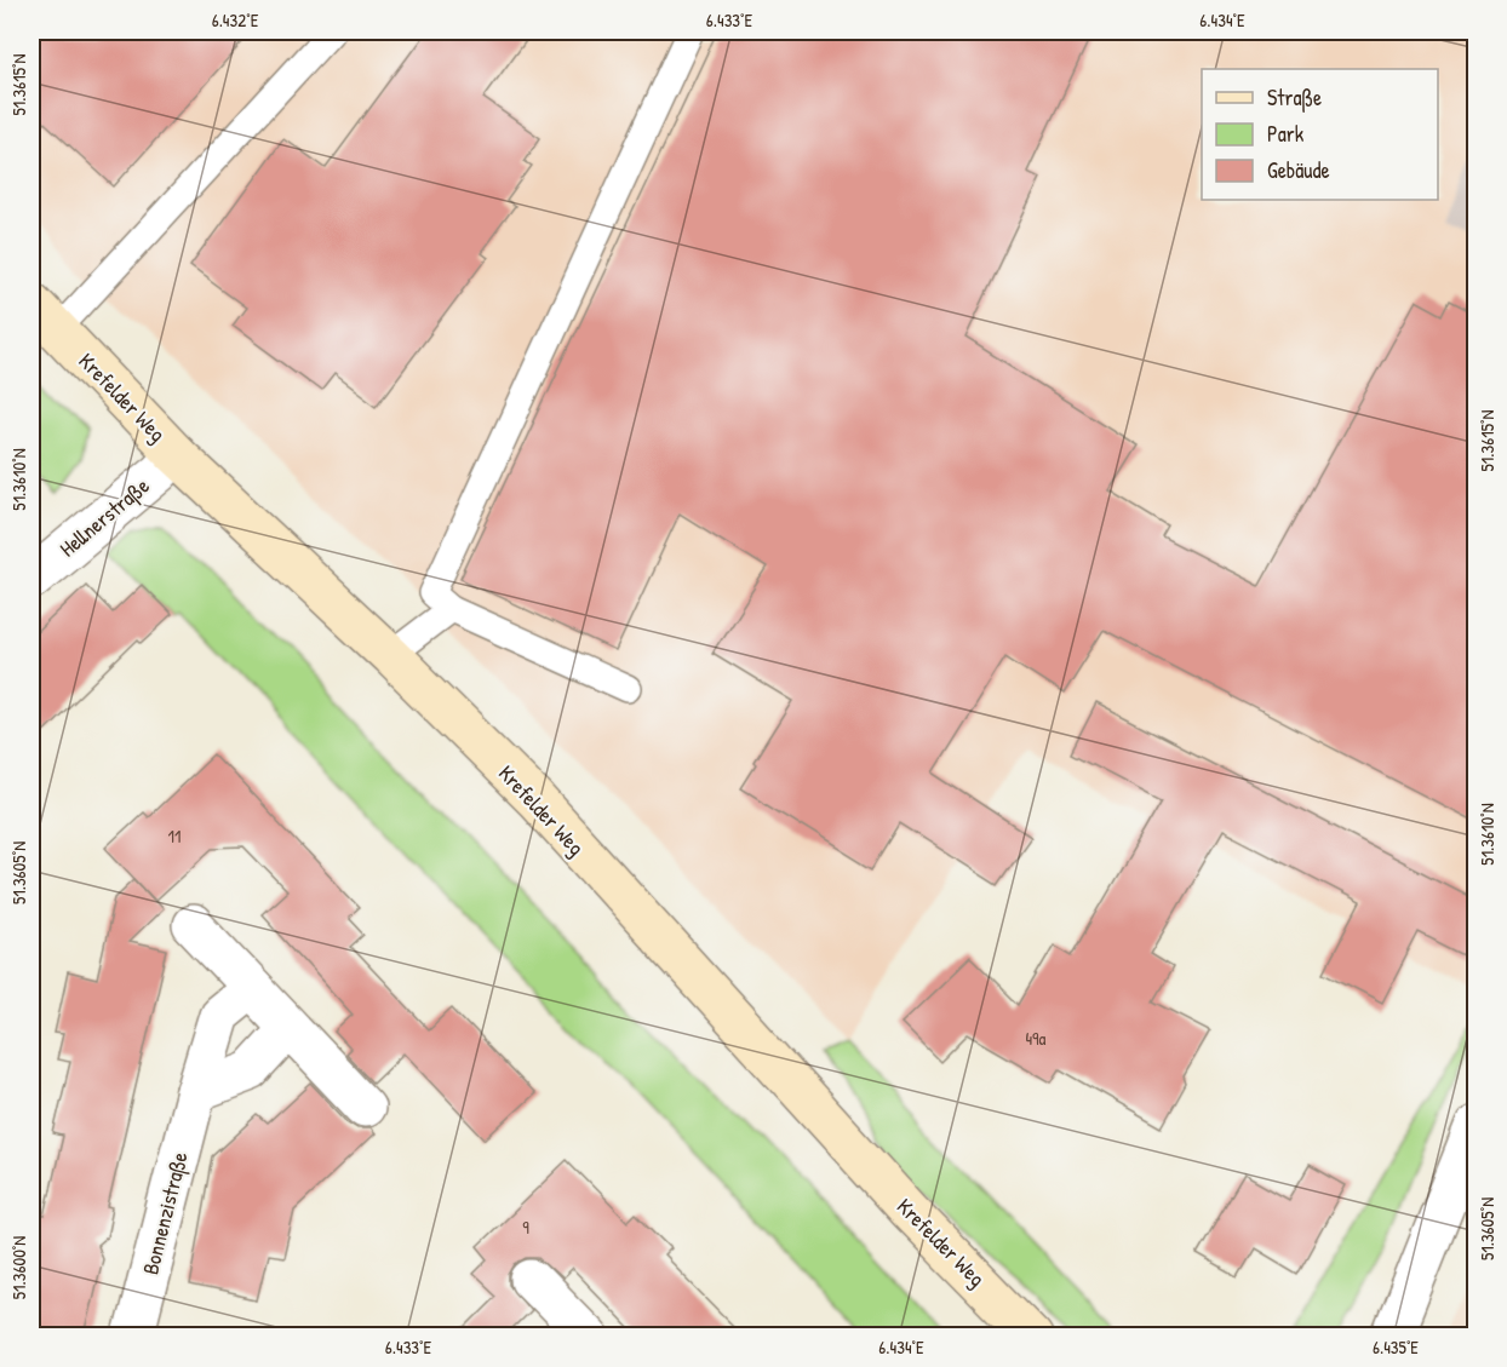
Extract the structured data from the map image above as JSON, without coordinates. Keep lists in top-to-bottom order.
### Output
{
  "streets": {
    "street": ["Krefelder Weg", "Hellnerstraße", "Bonnenzistraße"]
  },
  "crossings": [
    ["Krefelder Weg", "Hellnerstraße"]
  ],
  "house_numbers": ["11", "49a", "9"],
  "legend": ["Straße", "Park", "Gebäude"],
  "coordinates": [
    "6.432°E",
    "6.433°E",
    "6.434°E",
    "51.3615°N",
    "51.3610°N",
    "51.3605°N",
    "51.3600°N",
    "6.435°E"
  ]
}
